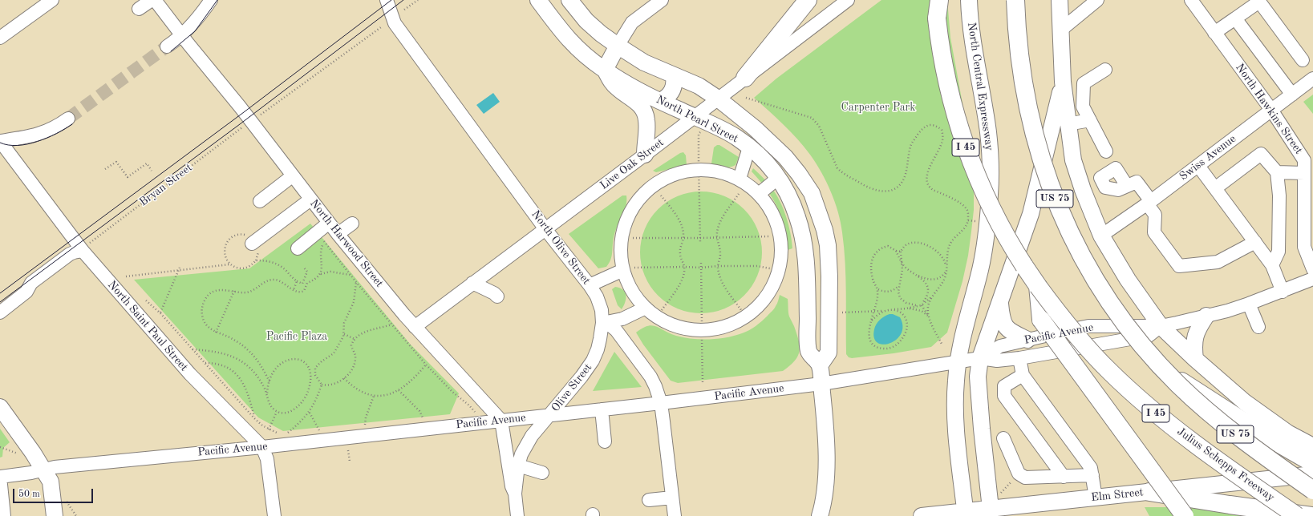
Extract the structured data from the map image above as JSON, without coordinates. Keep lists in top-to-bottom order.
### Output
{
  "streets": {
    "highway": ["I 45", "US 75", "Julius Schepps Freeway"],
    "main road": ["North Central Expressway", "North Pearl Street", "Elm Street"],
    "street": [
      "North Hawkins Street",
      "Swiss Avenue",
      "Live Oak Street",
      "North Harwood Street",
      "North Olive Street",
      "North Saint Paul Street",
      "Pacific Avenue",
      "Olive Street"
    ],
    "path": ["Bryan Street"]
  },
  "crossings": [
    ["North Central Expressway", "Pacific Avenue"],
    ["North Central Expressway", "Elm Street"],
    ["North Hawkins Street", "Swiss Avenue"],
    ["North Pearl Street", "Live Oak Street"],
    ["Live Oak Street", "North Harwood Street"],
    ["Live Oak Street", "North Olive Street"],
    ["Bryan Street", "North Saint Paul Street"],
    ["North Harwood Street", "Pacific Avenue"],
    ["North Olive Street", "Olive Street"],
    ["North Saint Paul Street", "Pacific Avenue"],
    ["Pacific Avenue", "Olive Street"]
  ],
  "parks": ["Carpenter Park", "Pacific Plaza"],
  "scale_bar": "50 m"
}
